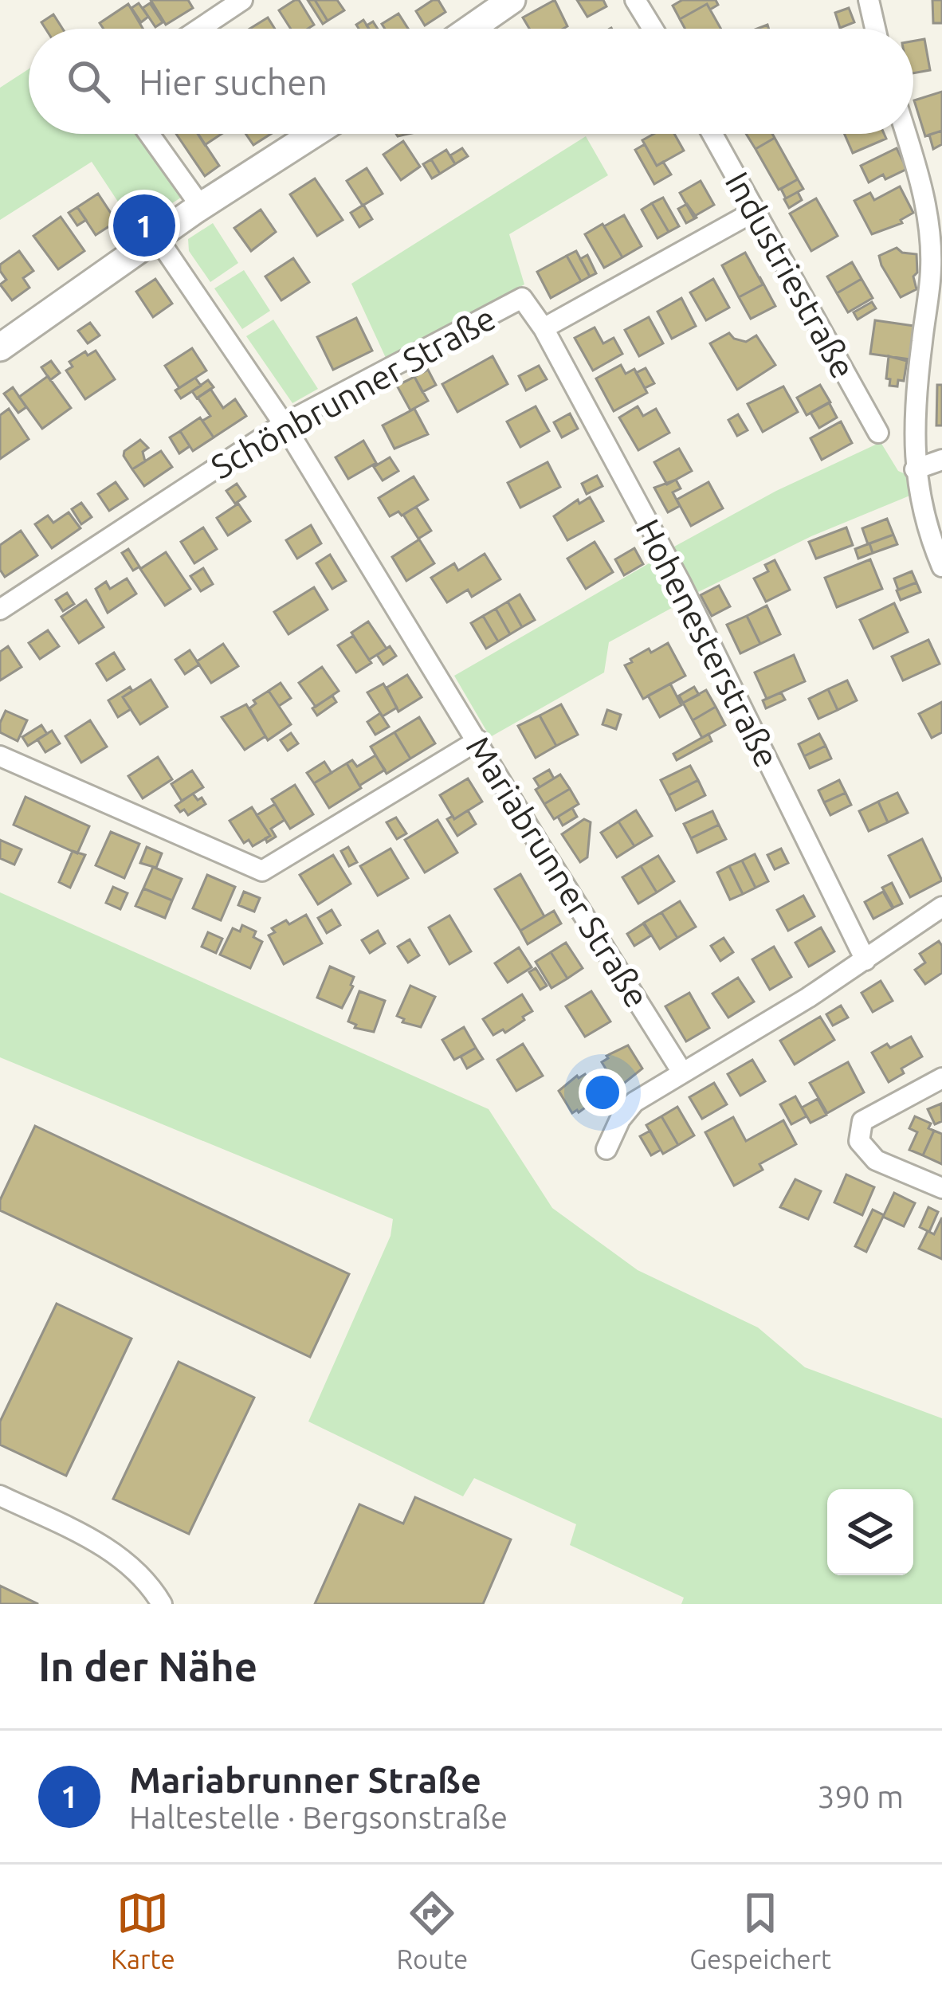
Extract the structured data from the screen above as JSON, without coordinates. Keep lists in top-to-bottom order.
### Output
{
  "streets": {
    "street": [
      "Industriestraße",
      "Schönbrunner Straße",
      "Hohenesterstraße",
      "Mariabrunner Straße"
    ]
  },
  "crossings": [
    ["Industriestraße", "Schönbrunner Straße"],
    ["Schönbrunner Straße", "Hohenesterstraße"],
    ["Schönbrunner Straße", "Mariabrunner Straße"]
  ],
  "page": {
    "search": "Hier suchen",
    "pins": "1",
    "heading": "In der Nähe",
    "list": [
      {
        "mark": "1",
        "name": "Mariabrunner Straße",
        "note": "Haltestelle · Bergsonstraße",
        "value": "390 m"
      }
    ],
    "nav": ["Karte", "Route", "Gespeichert"]
  }
}
